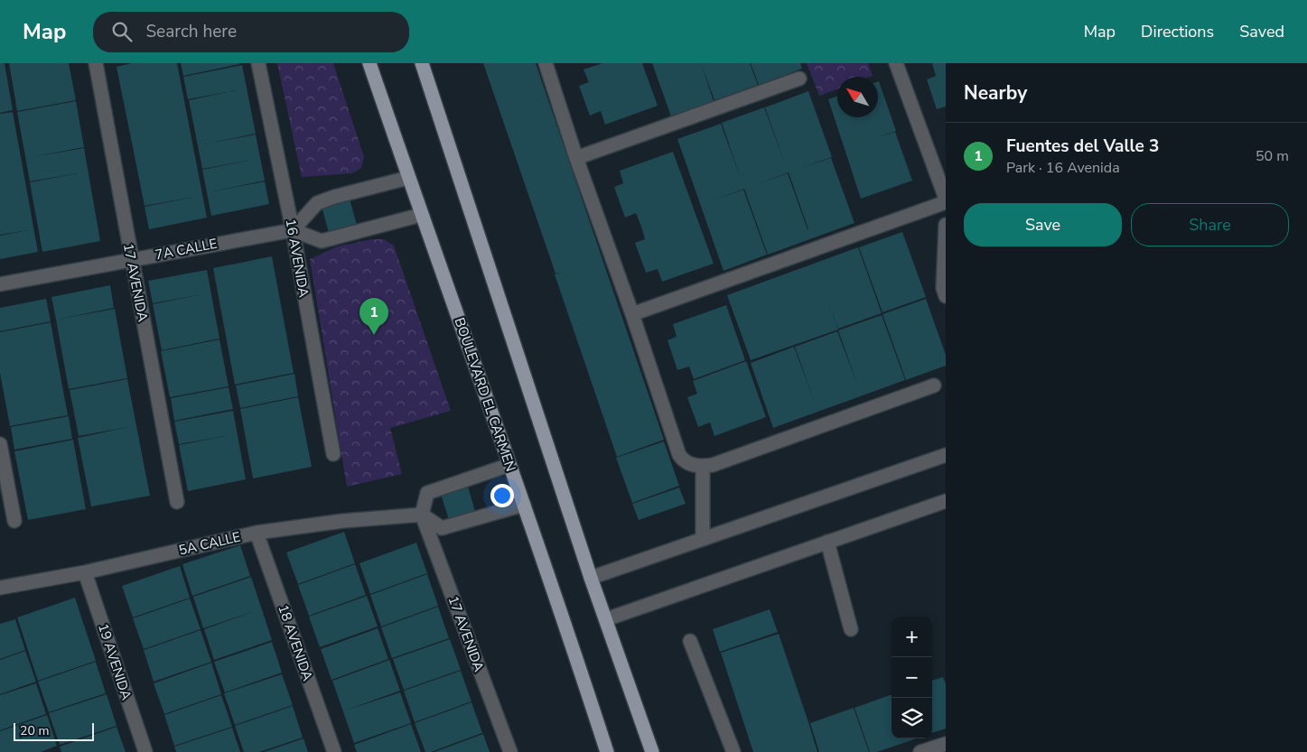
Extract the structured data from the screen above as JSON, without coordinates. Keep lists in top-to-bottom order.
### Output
{
  "streets": {
    "main road": ["BOULEVARD EL CARMEN"],
    "street": [
      "7A CALLE",
      "16 AVENIDA",
      "17 AVENIDA",
      "5A CALLE",
      "18 AVENIDA",
      "19 AVENIDA"
    ]
  },
  "crossings": [
    ["7A CALLE", "16 AVENIDA"],
    ["7A CALLE", "17 AVENIDA"],
    ["17 AVENIDA", "5A CALLE"],
    ["5A CALLE", "18 AVENIDA"],
    ["5A CALLE", "19 AVENIDA"]
  ],
  "scale_bar": "20 m",
  "north": "top left",
  "page": {
    "header": "Map",
    "search": "Search here",
    "nav": ["Map", "Directions", "Saved"],
    "heading": "Nearby",
    "list": [
      {
        "mark": "1",
        "name": "Fuentes del Valle 3",
        "note": "Park · 16 Avenida",
        "value": "50 m"
      }
    ],
    "buttons": ["Save", "Share"],
    "pins": "1",
    "map_buttons": ["+", "−"],
    "scale": "20 m"
  }
}
